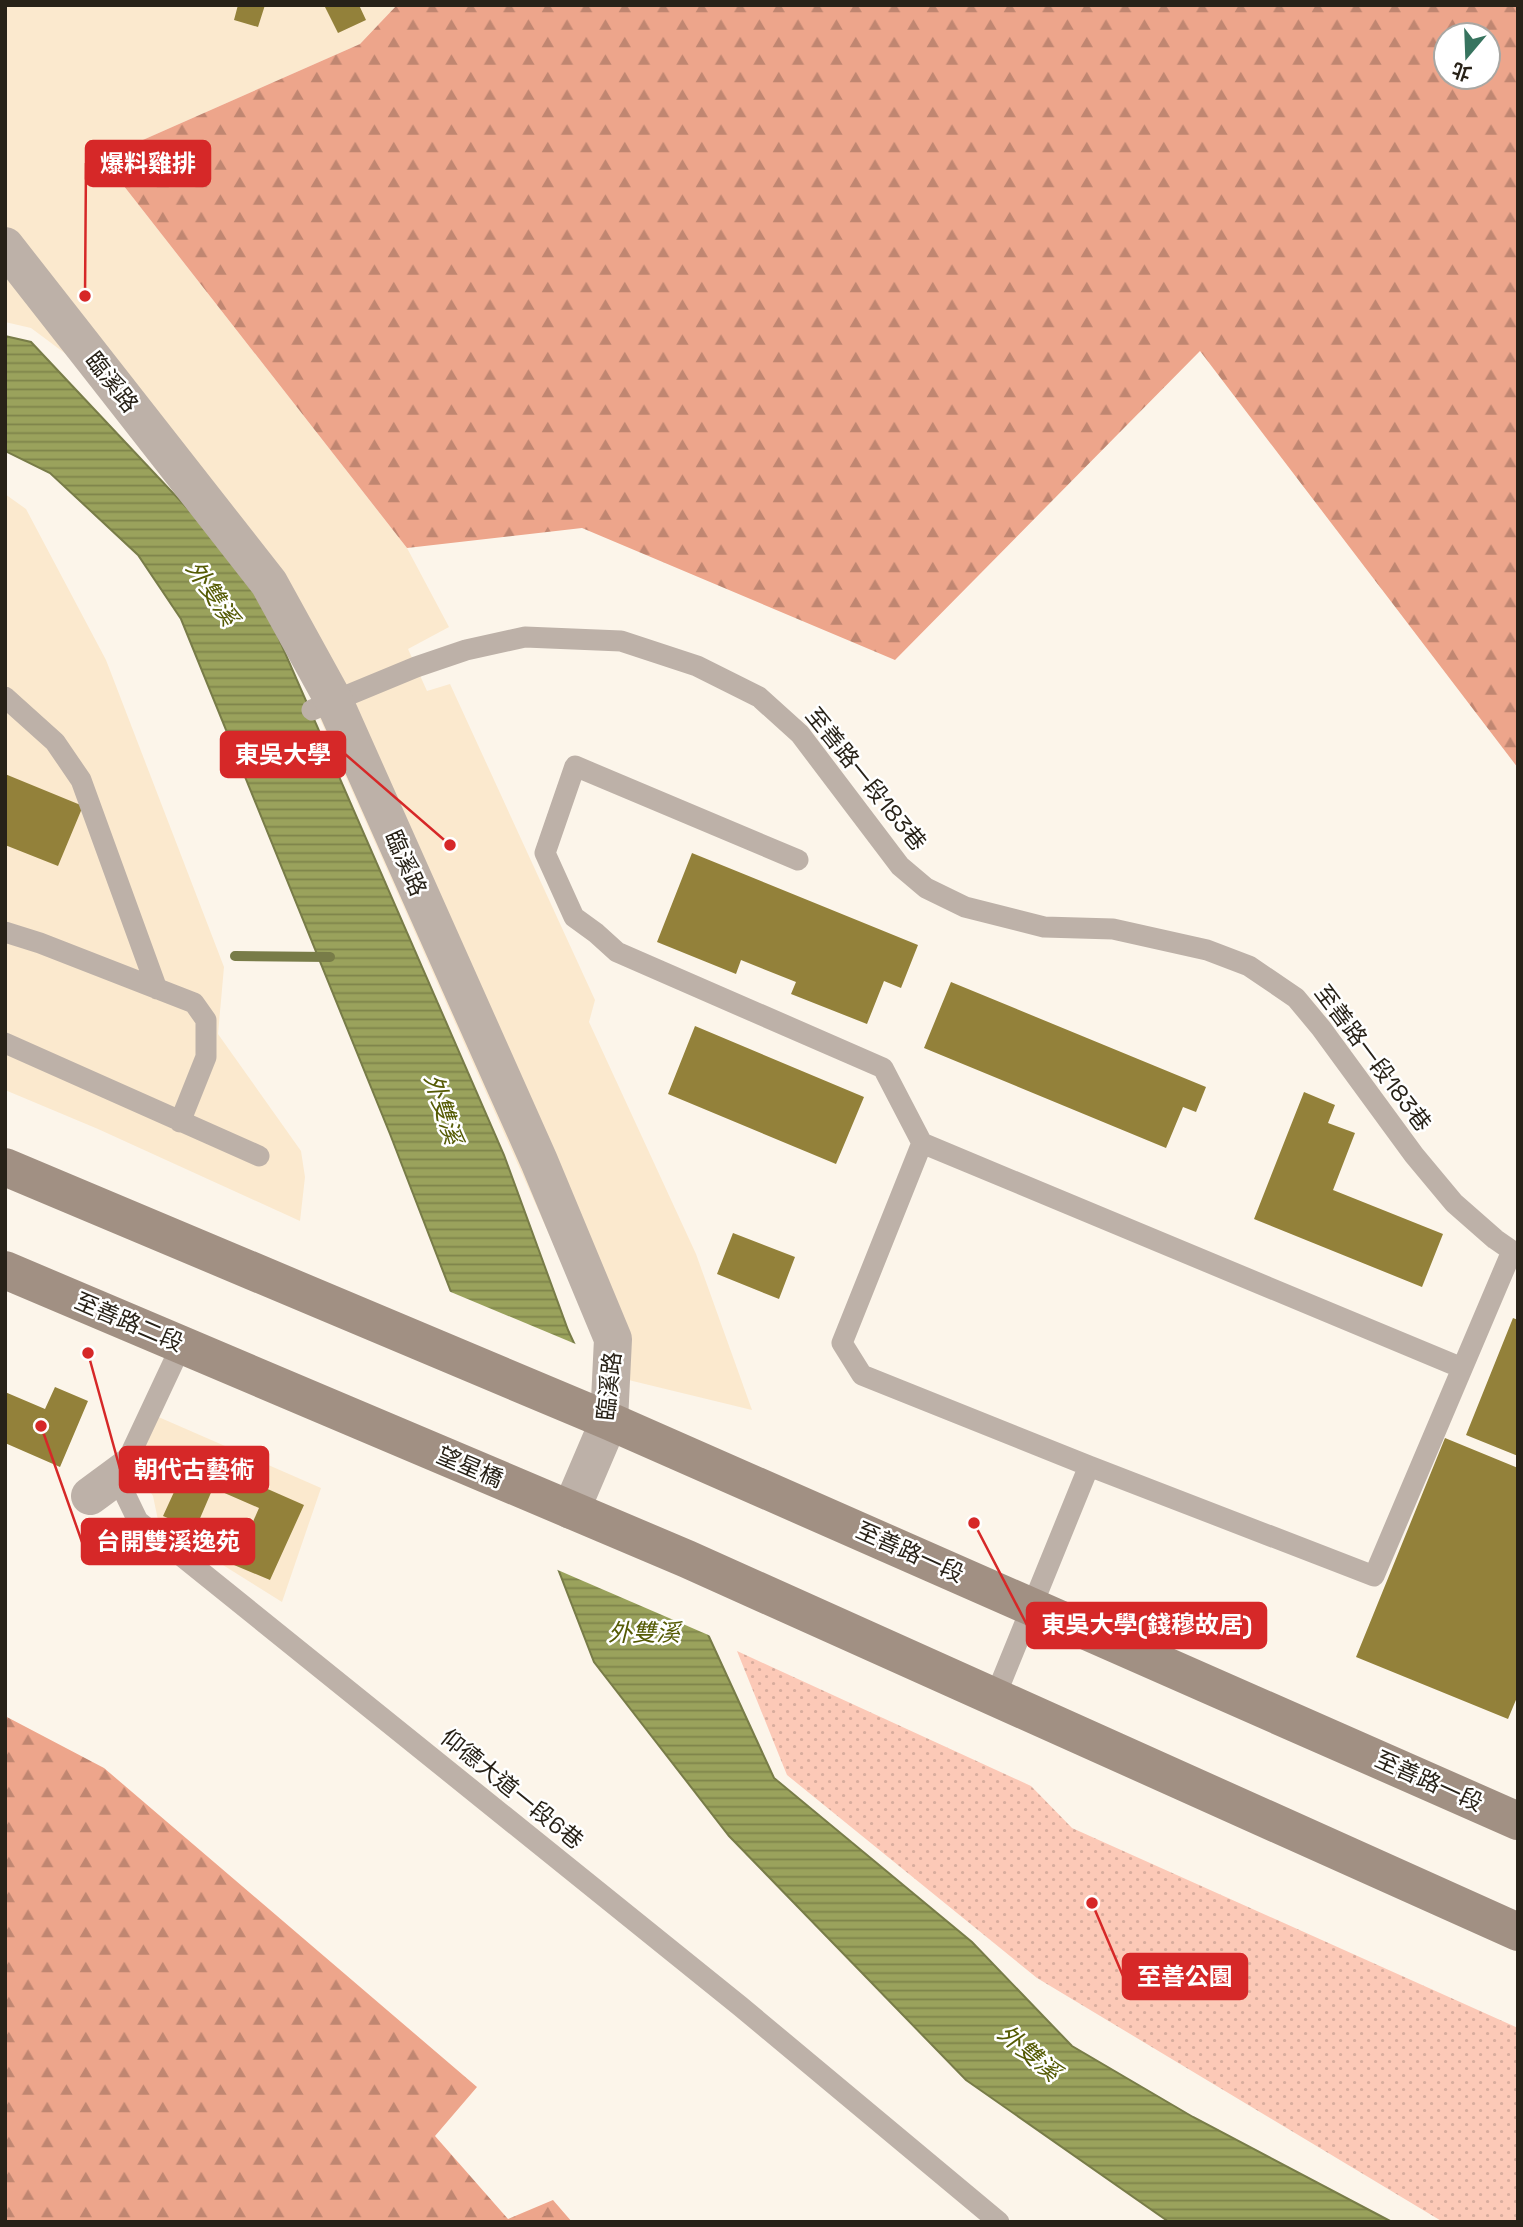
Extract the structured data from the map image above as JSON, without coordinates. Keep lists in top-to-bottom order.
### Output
{
  "streets": {
    "main road": ["至善路二段", "望星橋", "至善路一段"],
    "street": ["臨溪路"],
    "lane": ["至善路一段183巷", "仰德大道一段6巷"]
  },
  "crossings": [
    ["臨溪路", "至善路一段183巷"],
    ["臨溪路", "望星橋"],
    ["臨溪路", "至善路一段"],
    ["至善路二段", "望星橋"],
    ["至善路二段", "仰德大道一段6巷"]
  ],
  "water": ["外雙溪"],
  "places": [
    "爆料雞排",
    "東吳大學",
    "朝代古藝術",
    "台開雙溪逸苑",
    "東吳大學(錢穆故居)",
    "至善公園"
  ],
  "north": "bottom"
}
